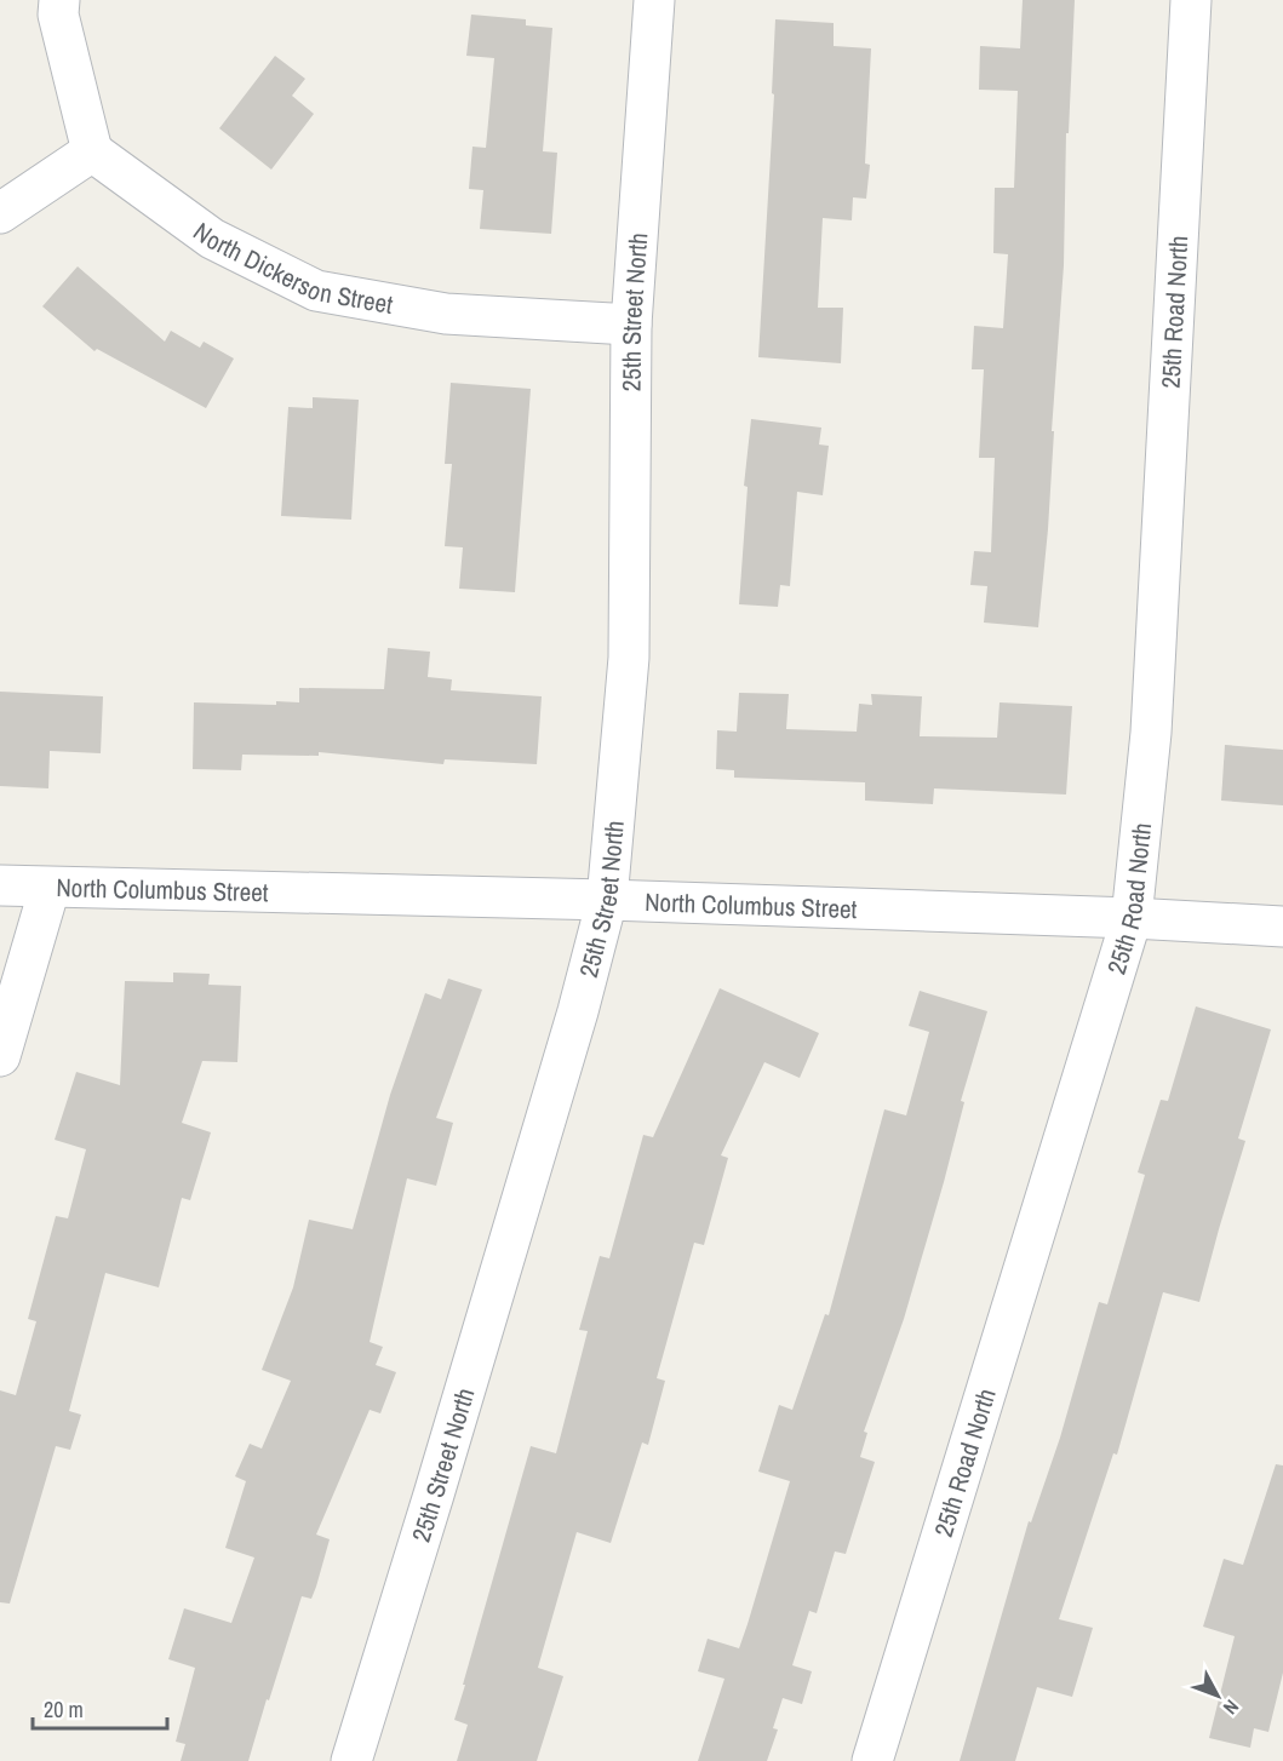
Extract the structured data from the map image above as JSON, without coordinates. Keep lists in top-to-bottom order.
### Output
{
  "streets": {
    "street": [
      "North Dickerson Street",
      "25th Street North",
      "25th Road North",
      "North Columbus Street"
    ]
  },
  "crossings": [
    ["North Dickerson Street", "25th Street North"],
    ["25th Street North", "North Columbus Street"],
    ["25th Road North", "North Columbus Street"]
  ],
  "scale_bar": "20 m",
  "north": "bottom right"
}
